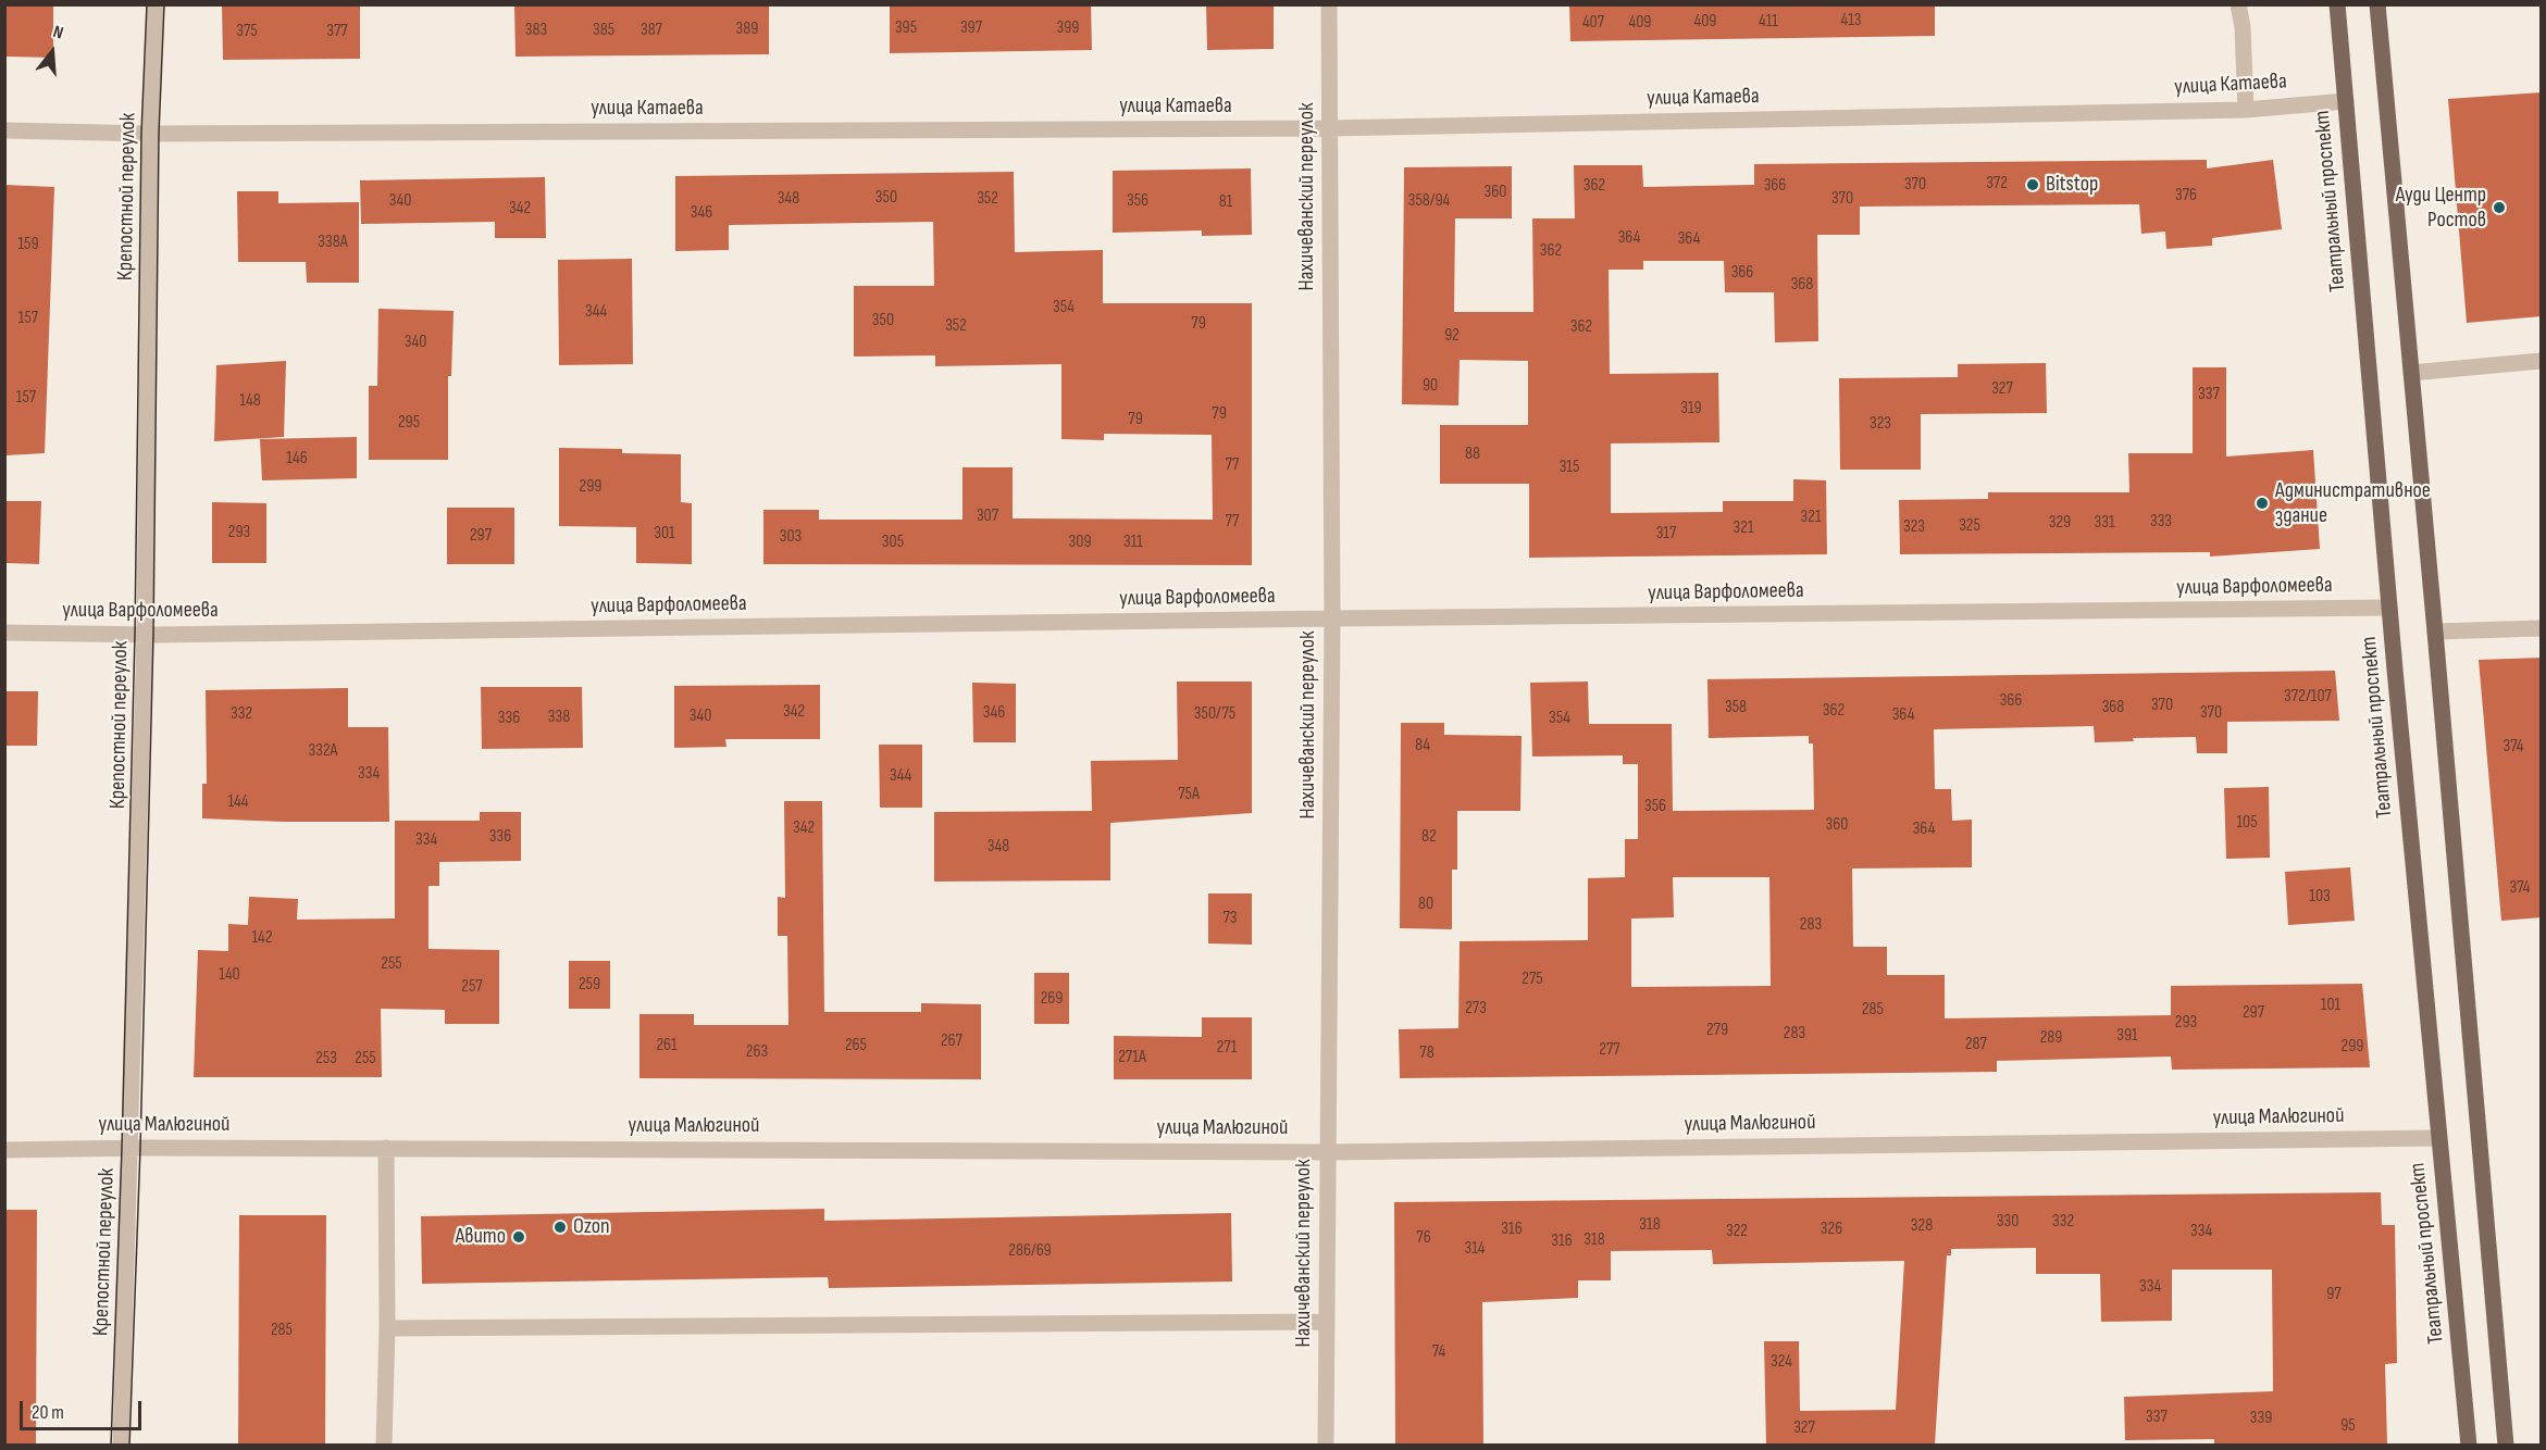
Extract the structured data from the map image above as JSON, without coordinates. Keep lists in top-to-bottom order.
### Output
{
  "streets": {
    "main road": ["Театральный проспект"],
    "street": [
      "улица Катаева",
      "Крепостной переулок",
      "Нахичеванский переулок",
      "улица Варфоломеева",
      "улица Малюгиной"
    ]
  },
  "crossings": [
    ["улица Катаева", "Крепостной переулок"],
    ["улица Катаева", "Нахичеванский переулок"],
    ["улица Катаева", "Театральный проспект"],
    ["Крепостной переулок", "улица Варфоломеева"],
    ["Крепостной переулок", "улица Малюгиной"],
    ["Нахичеванский переулок", "улица Варфоломеева"],
    ["Нахичеванский переулок", "улица Малюгиной"],
    ["Театральный проспект", "улица Варфоломеева"],
    ["Театральный проспект", "улица Малюгиной"]
  ],
  "places": [
    "Bitstop",
    "Ауди Центр Ростов",
    "Административное здание",
    "Ozon",
    "Авито"
  ],
  "house_numbers": [
    "413",
    "409",
    "411",
    "407",
    "409",
    "395",
    "397",
    "399",
    "389",
    "383",
    "385",
    "387",
    "375",
    "377",
    "372",
    "370",
    "362",
    "366",
    "360",
    "376",
    "350",
    "348",
    "352",
    "370",
    "340",
    "356",
    "358/94",
    "81",
    "342",
    "346",
    "364",
    "364",
    "338А",
    "159",
    "362",
    "366",
    "368",
    "354",
    "344",
    "157",
    "350",
    "79",
    "352",
    "362",
    "92",
    "340",
    "90",
    "327",
    "337",
    "157",
    "148",
    "319",
    "79",
    "79",
    "295",
    "323",
    "88",
    "146",
    "77",
    "315",
    "299",
    "307",
    "321",
    "77",
    "333",
    "329",
    "331",
    "325",
    "323",
    "321",
    "293",
    "301",
    "317",
    "297",
    "303",
    "305",
    "309",
    "311",
    "372/107",
    "366",
    "370",
    "358",
    "368",
    "362",
    "342",
    "346",
    "370",
    "332",
    "350/75",
    "364",
    "340",
    "338",
    "336",
    "354",
    "84",
    "374",
    "332А",
    "334",
    "344",
    "75А",
    "144",
    "356",
    "105",
    "360",
    "342",
    "364",
    "336",
    "82",
    "334",
    "348",
    "374",
    "103",
    "80",
    "73",
    "283",
    "142",
    "255",
    "140",
    "275",
    "259",
    "257",
    "269",
    "101",
    "273",
    "285",
    "297",
    "293",
    "279",
    "283",
    "391",
    "289",
    "267",
    "287",
    "261",
    "265",
    "299",
    "271",
    "277",
    "263",
    "78",
    "271А",
    "253",
    "255",
    "330",
    "332",
    "318",
    "328",
    "316",
    "326",
    "322",
    "334",
    "76",
    "318",
    "316",
    "314",
    "286/69",
    "334",
    "97",
    "285",
    "74",
    "324",
    "337",
    "339",
    "95",
    "327"
  ],
  "scale_bar": "20 m",
  "north": "top"
}
